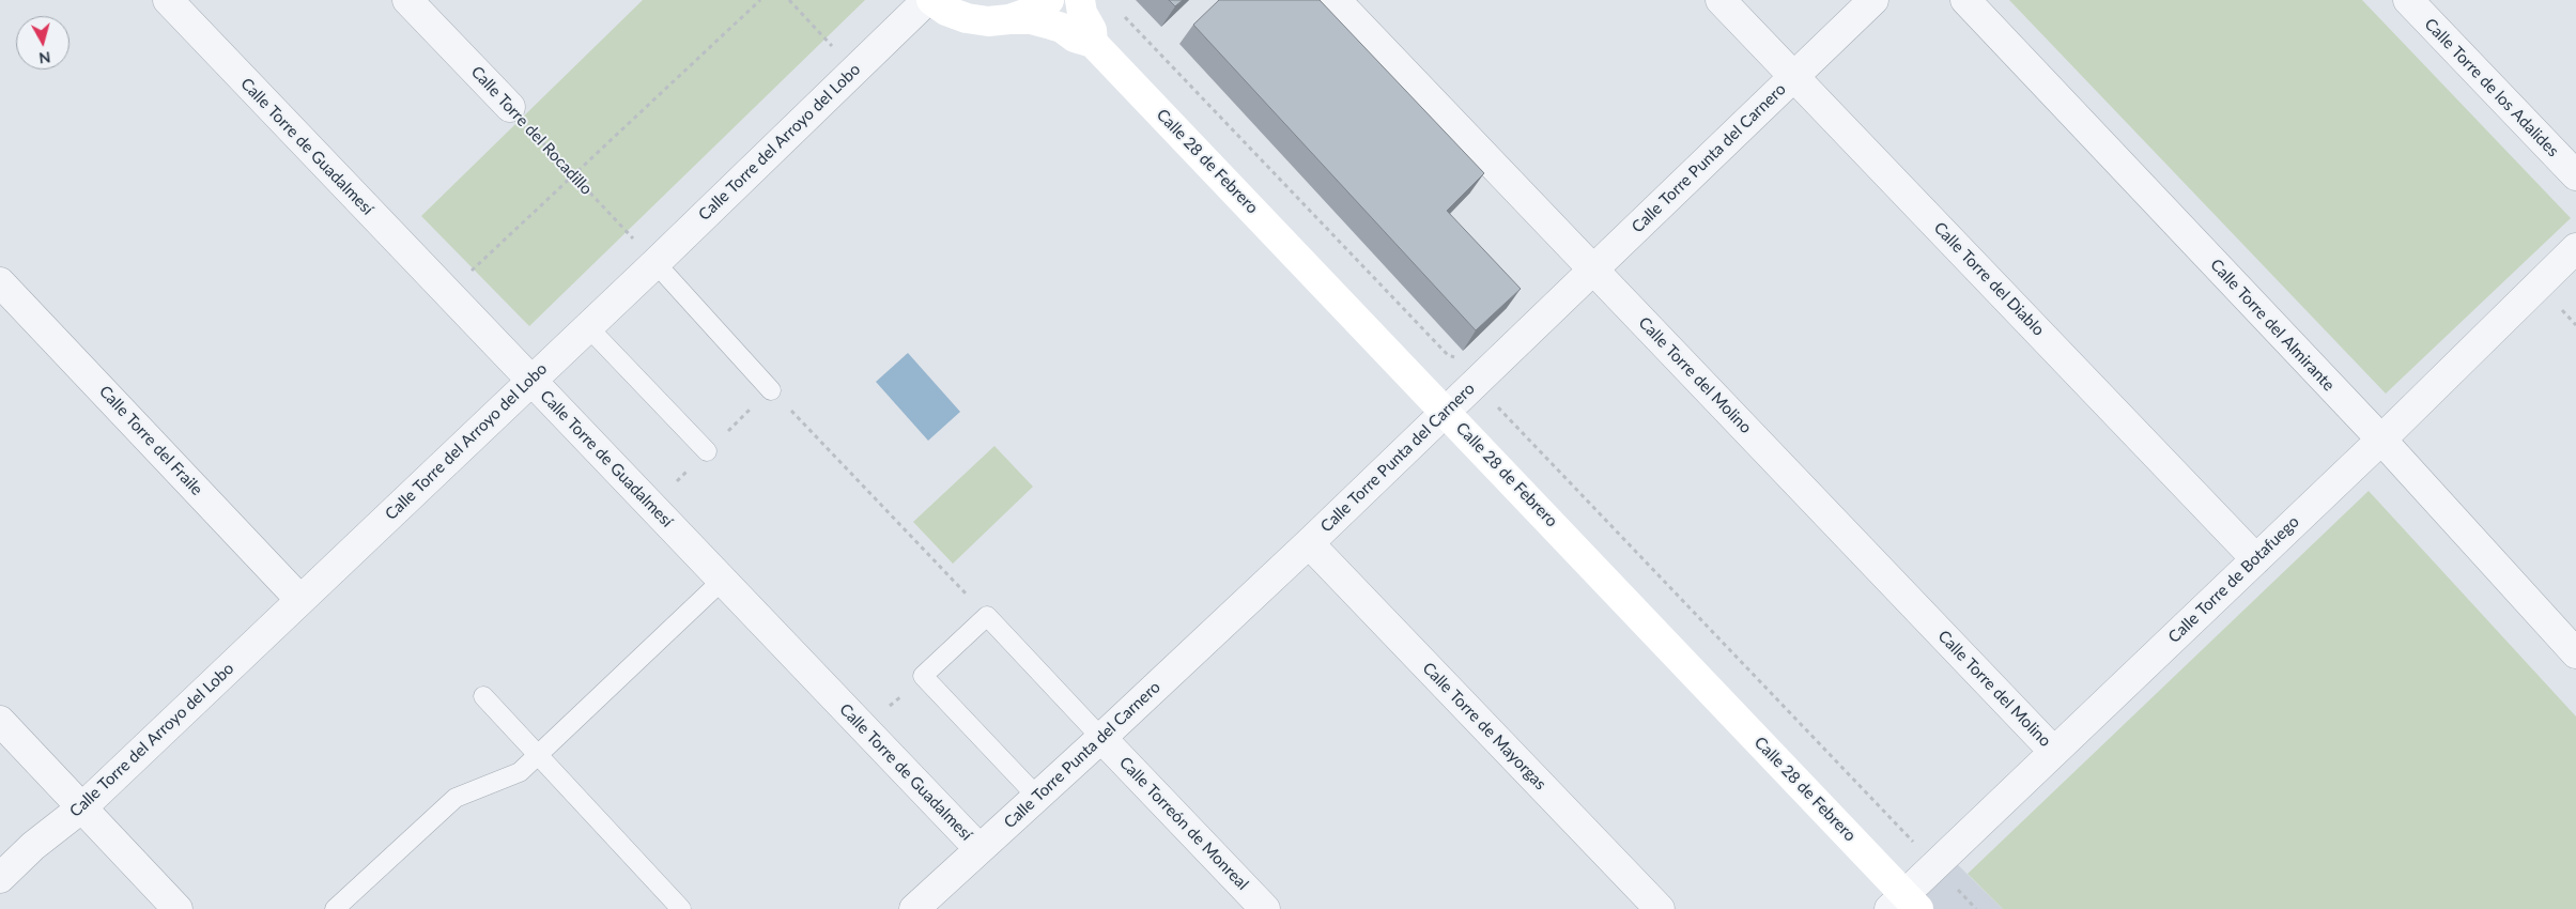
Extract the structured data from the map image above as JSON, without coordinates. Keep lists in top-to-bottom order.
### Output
{
  "streets": {
    "street": [
      "Calle Torre de los Adalides",
      "Calle Torre del Rocadillo",
      "Calle Torre del Arroyo del Lobo",
      "Calle Torre de Guadalmesí",
      "Calle Torre Punta del Carnero",
      "Calle 28 de Febrero",
      "Calle Torre del Diablo",
      "Calle Torre del Almirante",
      "Calle Torre del Molino",
      "Calle Torre del Fraile",
      "Calle Torre de Botafuego",
      "Calle Torre de Mayorgas",
      "Calle Torreón de Monreal"
    ]
  },
  "crossings": [
    ["Calle Torre del Rocadillo", "Calle Torre del Arroyo del Lobo"],
    ["Calle Torre del Arroyo del Lobo", "Calle Torre de Guadalmesí"],
    ["Calle Torre del Arroyo del Lobo", "Calle Torre del Fraile"],
    ["Calle Torre de Guadalmesí", "Calle Torre Punta del Carnero"],
    ["Calle Torre Punta del Carnero", "Calle 28 de Febrero"],
    ["Calle Torre Punta del Carnero", "Calle Torre del Diablo"],
    ["Calle Torre Punta del Carnero", "Calle Torre del Molino"],
    ["Calle Torre Punta del Carnero", "Calle Torre de Mayorgas"],
    ["Calle Torre Punta del Carnero", "Calle Torreón de Monreal"],
    ["Calle 28 de Febrero", "Calle Torre de Botafuego"],
    ["Calle Torre del Diablo", "Calle Torre de Botafuego"],
    ["Calle Torre del Almirante", "Calle Torre de Botafuego"],
    ["Calle Torre del Molino", "Calle Torre de Botafuego"]
  ],
  "north": "bottom"
}
